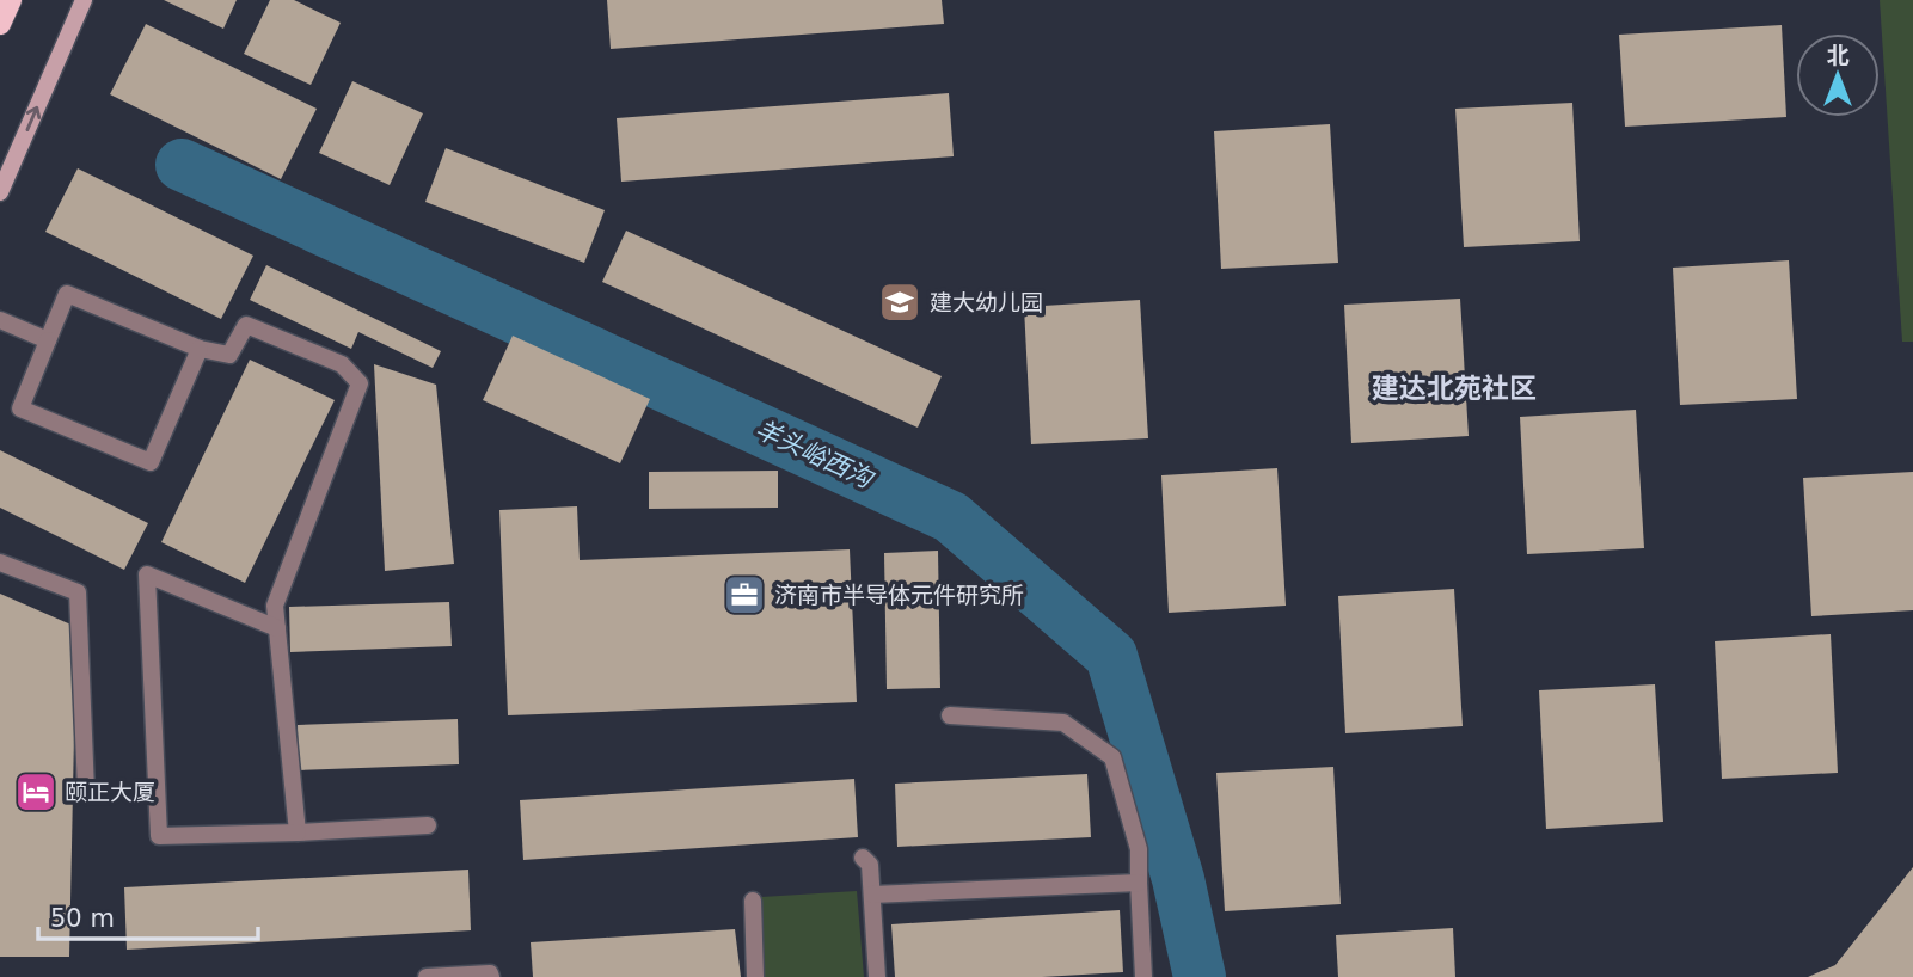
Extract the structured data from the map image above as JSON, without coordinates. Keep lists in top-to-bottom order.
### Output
{
  "districts": ["建达北苑社区"],
  "water": ["羊头峪西沟"],
  "places": {
    "school or university": ["建大幼儿园"],
    "office": ["济南市半导体元件研究所"],
    "hotel": ["颐正大厦"]
  },
  "scale_bar": "50 m",
  "north": "top"
}
